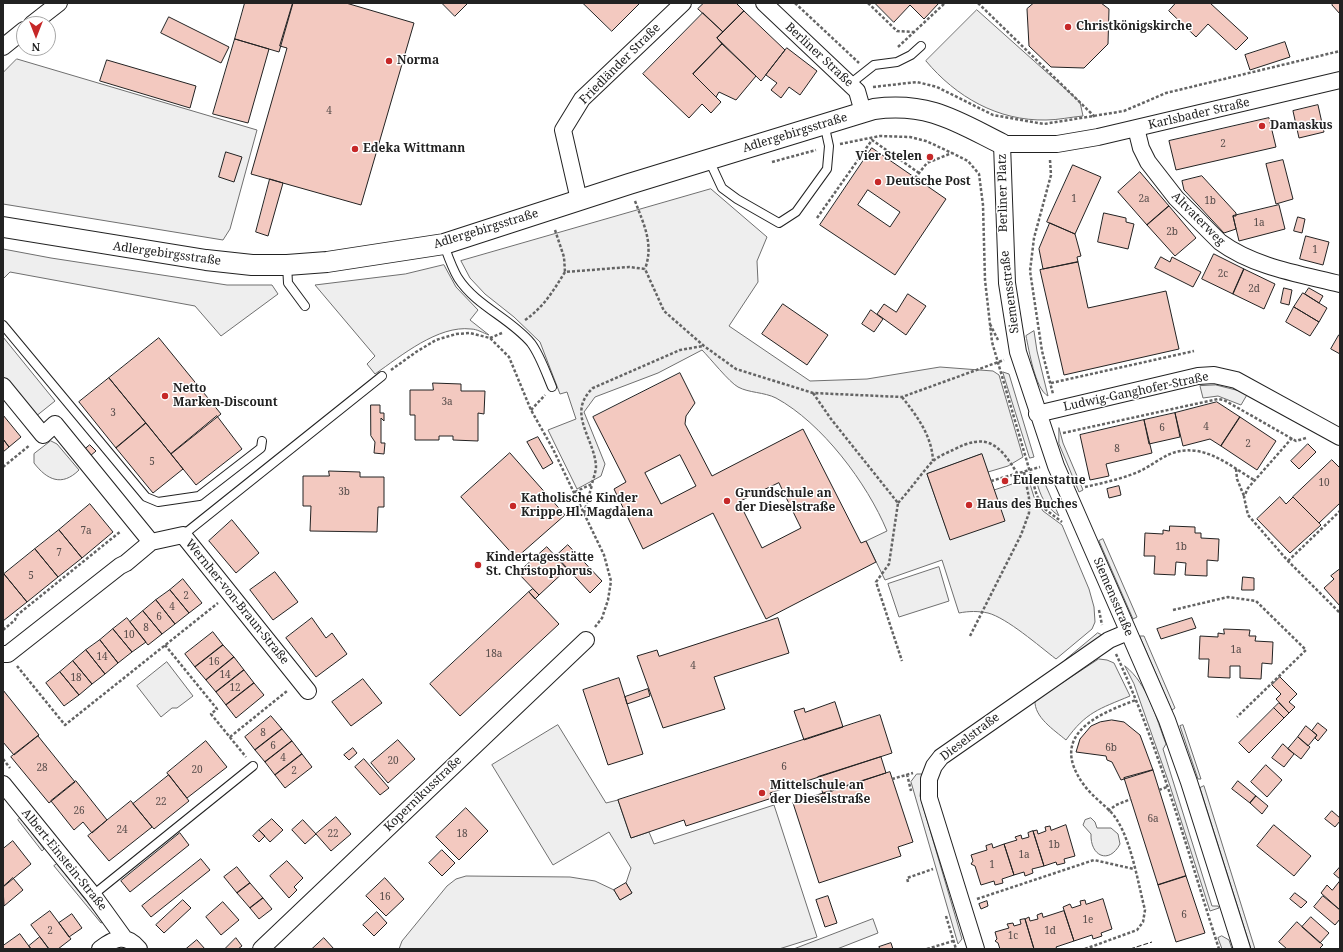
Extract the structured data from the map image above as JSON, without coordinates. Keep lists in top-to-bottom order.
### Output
{
  "streets": {
    "street": [
      "Berliner Straße",
      "Friedländer Straße",
      "Karlsbader Straße",
      "Adlergebirgsstraße",
      "Berliner Platz",
      "Altvaterweg",
      "Siemensstraße",
      "Ludwig-Ganghofer-Straße",
      "Wernher-von-Braun-Straße",
      "Dieselstraße",
      "Kopernikusstraße",
      "Albert-Einstein-Straße"
    ]
  },
  "crossings": [
    ["Berliner Straße", "Adlergebirgsstraße"],
    ["Friedländer Straße", "Adlergebirgsstraße"],
    ["Karlsbader Straße", "Berliner Platz"],
    ["Karlsbader Straße", "Altvaterweg"],
    ["Adlergebirgsstraße", "Berliner Platz"],
    ["Berliner Platz", "Siemensstraße"],
    ["Siemensstraße", "Ludwig-Ganghofer-Straße"],
    ["Siemensstraße", "Dieselstraße"]
  ],
  "places": [
    "Christkönigskirche",
    "Norma",
    "Damaskus",
    "Edeka Wittmann",
    "Vier Stelen",
    "Deutsche Post",
    "Netto Marken-Discount",
    "Eulenstatue",
    "Grundschule an der Dieselstraße",
    "Haus des Buches",
    "Katholische Kinder Krippe Hl. Magdalena",
    "Kindertagesstätte St. Christophorus",
    "Mittelschule an der Dieselstraße"
  ],
  "house_numbers": [
    "4",
    "2",
    "1",
    "2a",
    "1b",
    "1a",
    "2b",
    "1",
    "2c",
    "2d",
    "3a",
    "3",
    "4",
    "6",
    "2",
    "8",
    "5",
    "10",
    "3b",
    "7a",
    "1b",
    "7",
    "5",
    "2",
    "4",
    "6",
    "8",
    "10",
    "1a",
    "18a",
    "14",
    "16",
    "4",
    "14",
    "18",
    "12",
    "8",
    "6",
    "6b",
    "4",
    "20",
    "6",
    "28",
    "20",
    "2",
    "22",
    "26",
    "6a",
    "24",
    "22",
    "18",
    "1b",
    "1a",
    "1",
    "16",
    "6",
    "1e",
    "2",
    "1d",
    "1c"
  ],
  "north": "bottom"
}
